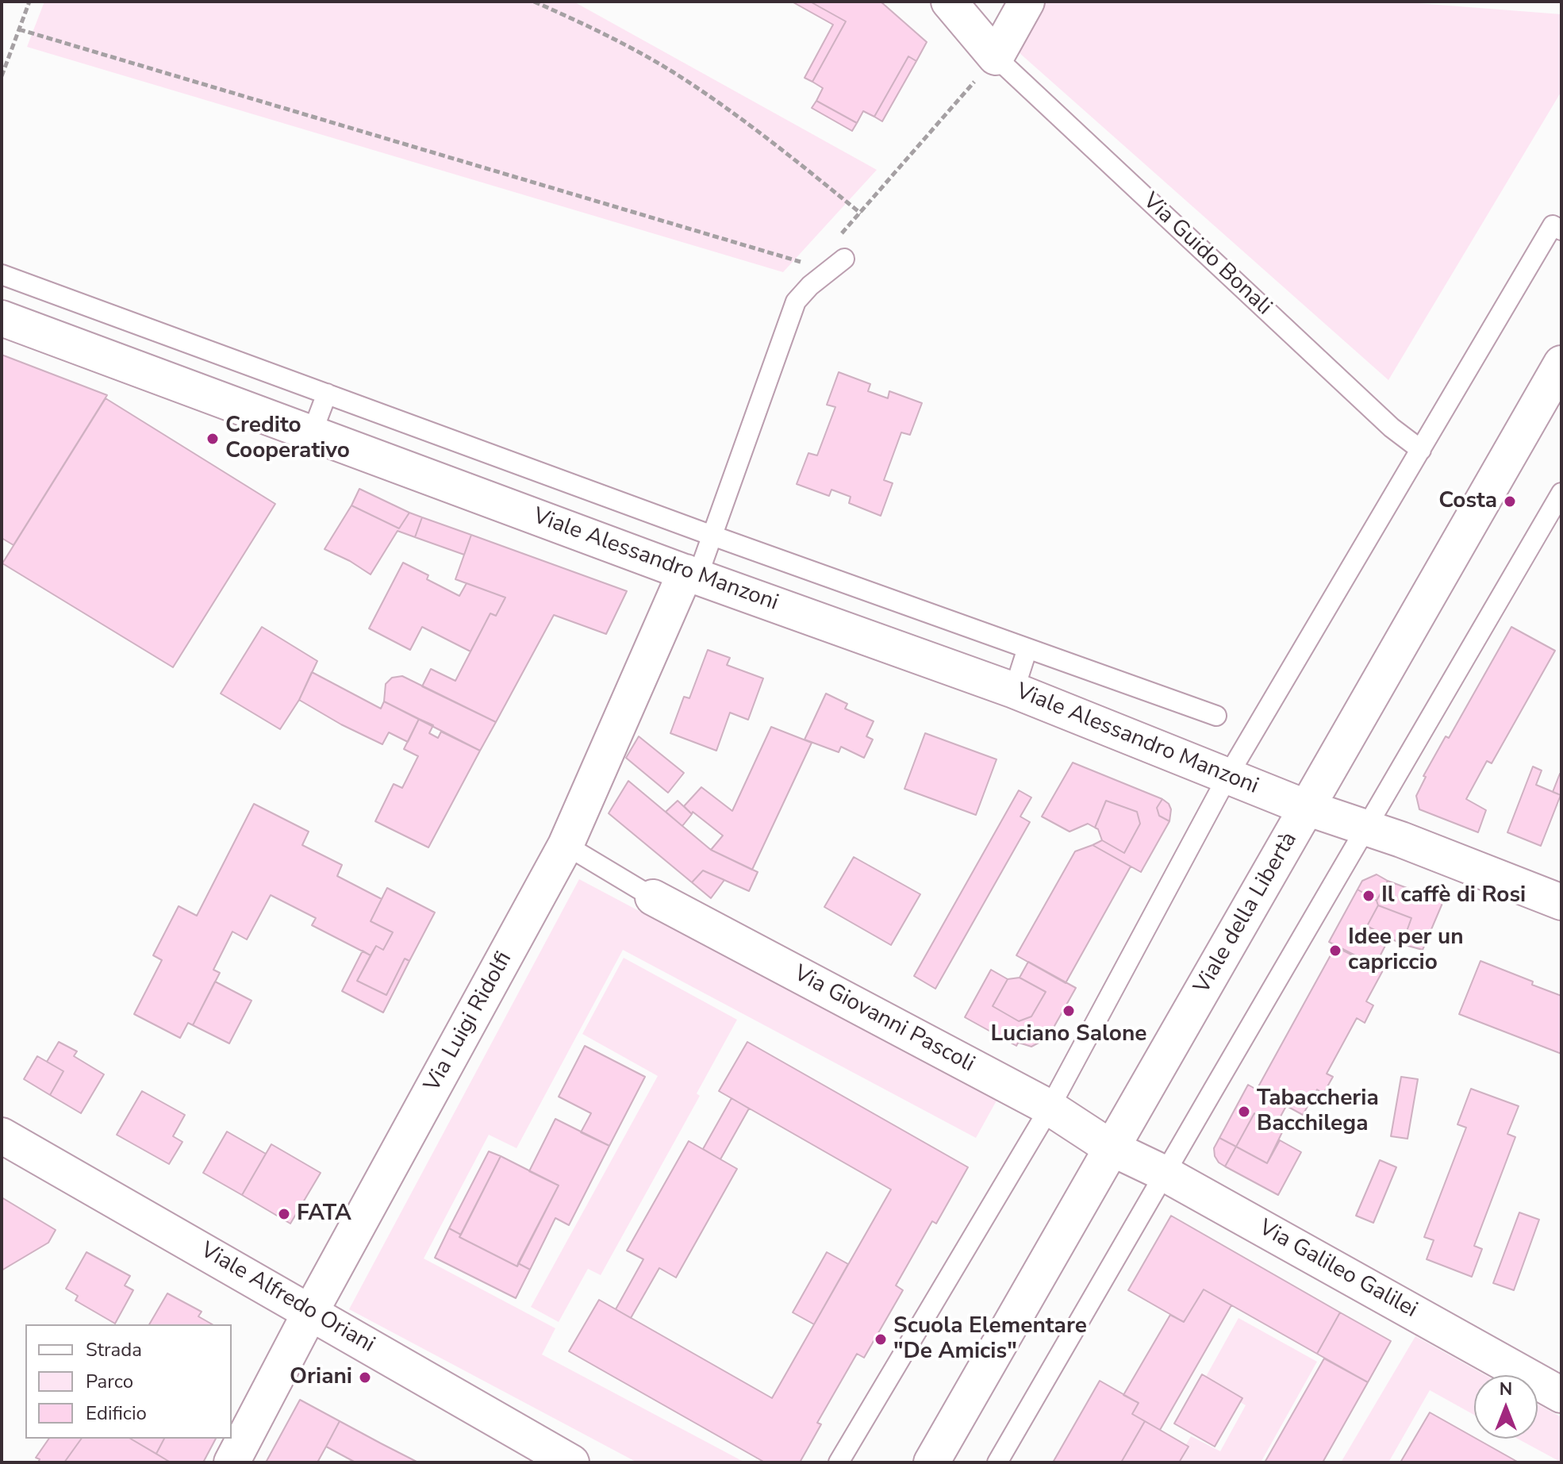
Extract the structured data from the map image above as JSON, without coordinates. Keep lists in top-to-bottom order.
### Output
{
  "streets": {
    "street": [
      "Via Guido Bonali",
      "Viale Alessandro Manzoni",
      "Viale della Libertà",
      "Via Giovanni Pascoli",
      "Via Luigi Ridolfi",
      "Via Galileo Galilei",
      "Viale Alfredo Oriani"
    ]
  },
  "crossings": [
    ["Viale Alessandro Manzoni", "Viale della Libertà"],
    ["Viale Alessandro Manzoni", "Via Luigi Ridolfi"],
    ["Viale della Libertà", "Via Giovanni Pascoli"],
    ["Viale della Libertà", "Via Galileo Galilei"],
    ["Via Giovanni Pascoli", "Via Galileo Galilei"],
    ["Via Luigi Ridolfi", "Viale Alfredo Oriani"]
  ],
  "places": [
    "Credito Cooperativo",
    "Costa",
    "Il caffè di Rosi",
    "Idee per un capriccio",
    "Luciano Salone",
    "Tabaccheria Bacchilega",
    "FATA",
    "Scuola Elementare \"De Amicis\"",
    "Oriani"
  ],
  "legend": ["Strada", "Parco", "Edificio"],
  "north": "top"
}
